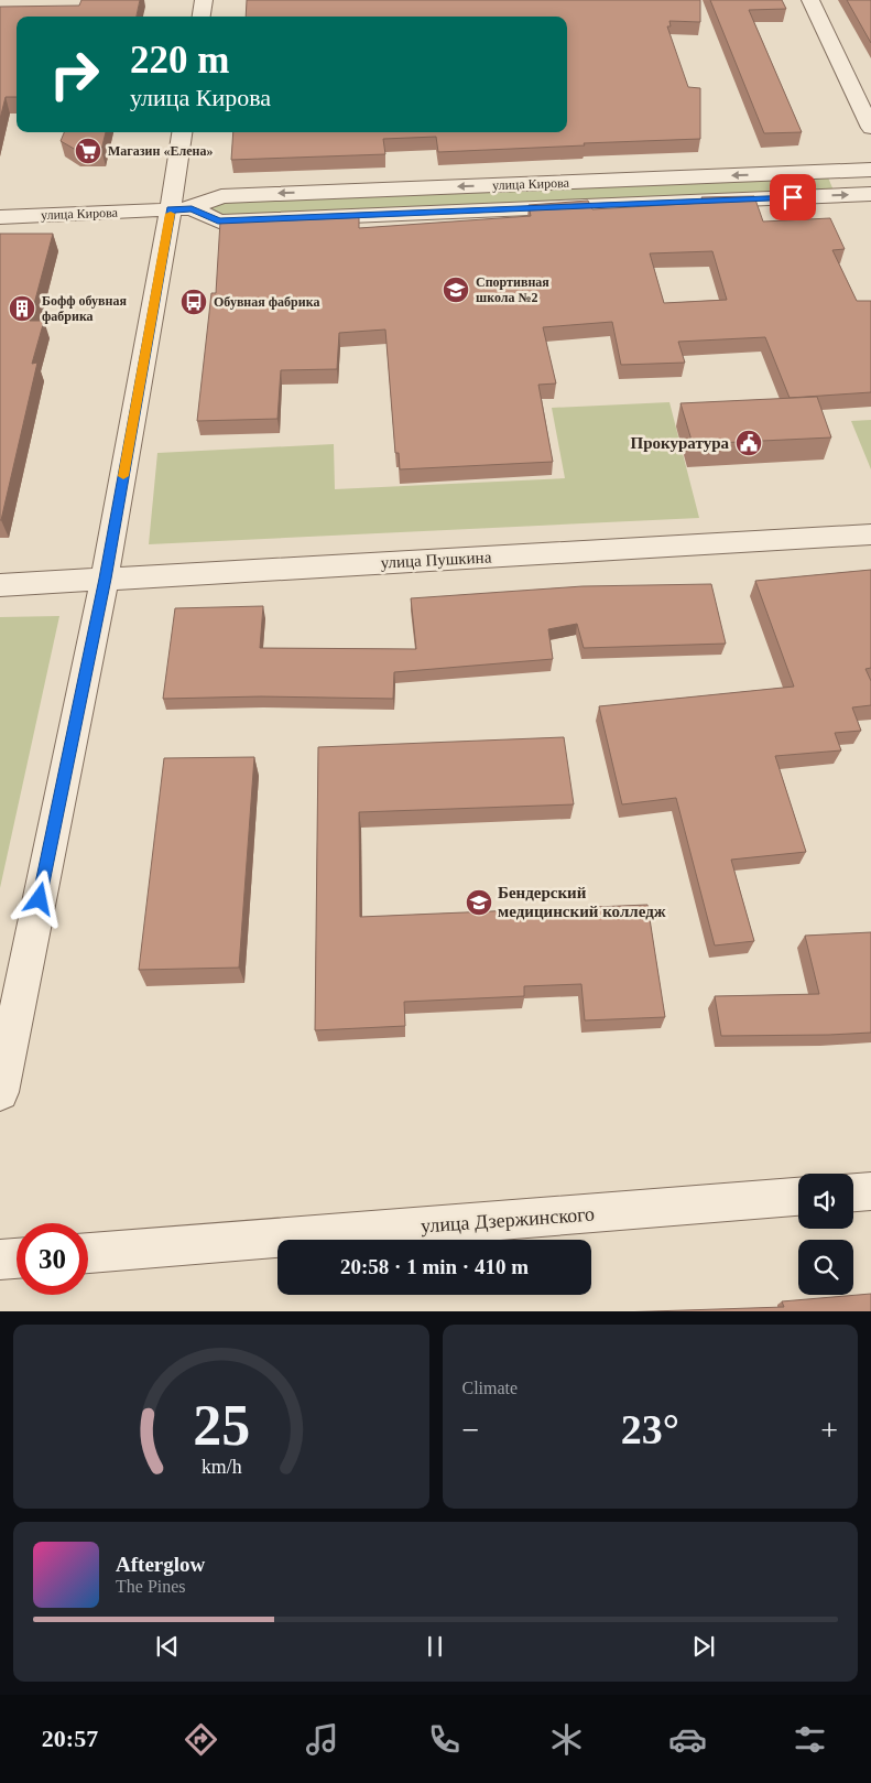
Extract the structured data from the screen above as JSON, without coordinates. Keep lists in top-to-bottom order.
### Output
{
  "streets": {
    "street": ["улица Кирова", "улица Пушкина", "улица Дзержинского"]
  },
  "places": {
    "supermarket": ["Магазин «Елена»"],
    "school or university": ["Спортивная школа №2", "Бендерский медицинский колледж"],
    "bus stop": ["Обувная фабрика"],
    "building": ["Бофф обувная фабрика"],
    "public building": ["Прокуратура"]
  },
  "page": {
    "turn": ["220 m", "улица Кирова"],
    "limit": "30",
    "trip": "20:58 · 1 min · 410 m",
    "tile": "Climate",
    "heat": ["−", "23°", "+"],
    "song": ["Afterglow", "The Pines"],
    "tabs": "20:57",
    "gauge": ["25", "km/h"]
  }
}
